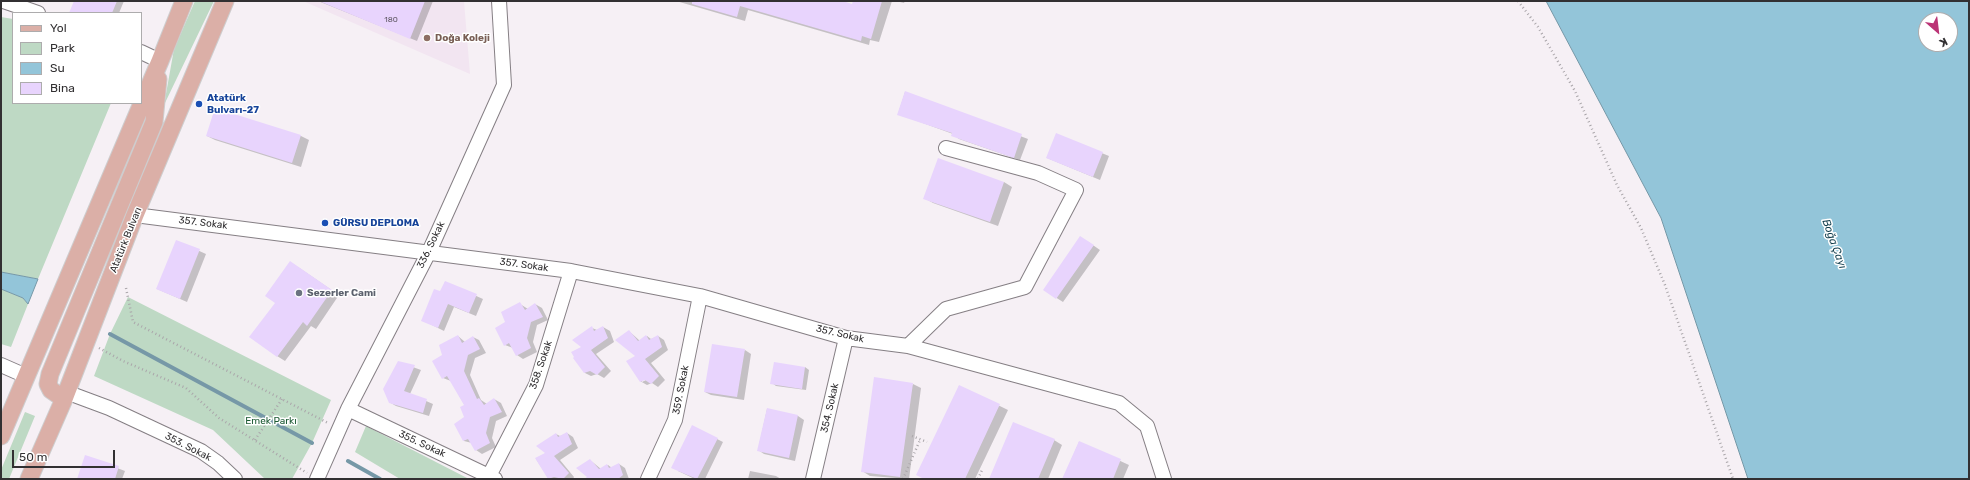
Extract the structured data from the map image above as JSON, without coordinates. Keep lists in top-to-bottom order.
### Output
{
  "streets": {
    "main road": ["Atatürk Bulvarı"],
    "street": [
      "357. Sokak",
      "336. Sokak",
      "358. Sokak",
      "359. Sokak",
      "354. Sokak",
      "355. Sokak",
      "353. Sokak"
    ]
  },
  "crossings": [
    ["357. Sokak", "Atatürk Bulvarı"],
    ["357. Sokak", "336. Sokak"],
    ["357. Sokak", "358. Sokak"],
    ["357. Sokak", "359. Sokak"],
    ["357. Sokak", "354. Sokak"],
    ["Atatürk Bulvarı", "353. Sokak"],
    ["336. Sokak", "355. Sokak"],
    ["358. Sokak", "355. Sokak"]
  ],
  "water": ["Boğa Çayı"],
  "parks": ["Emek Parkı"],
  "places": [
    "Doğa Koleji",
    "Atatürk Bulvarı-27",
    "GÜRSU DEPLOMA",
    "Sezerler Cami"
  ],
  "house_numbers": ["180"],
  "legend": [
    "Yol",
    "Park",
    "Su",
    "Bina"
  ],
  "scale_bar": "50 m",
  "north": "bottom right"
}
